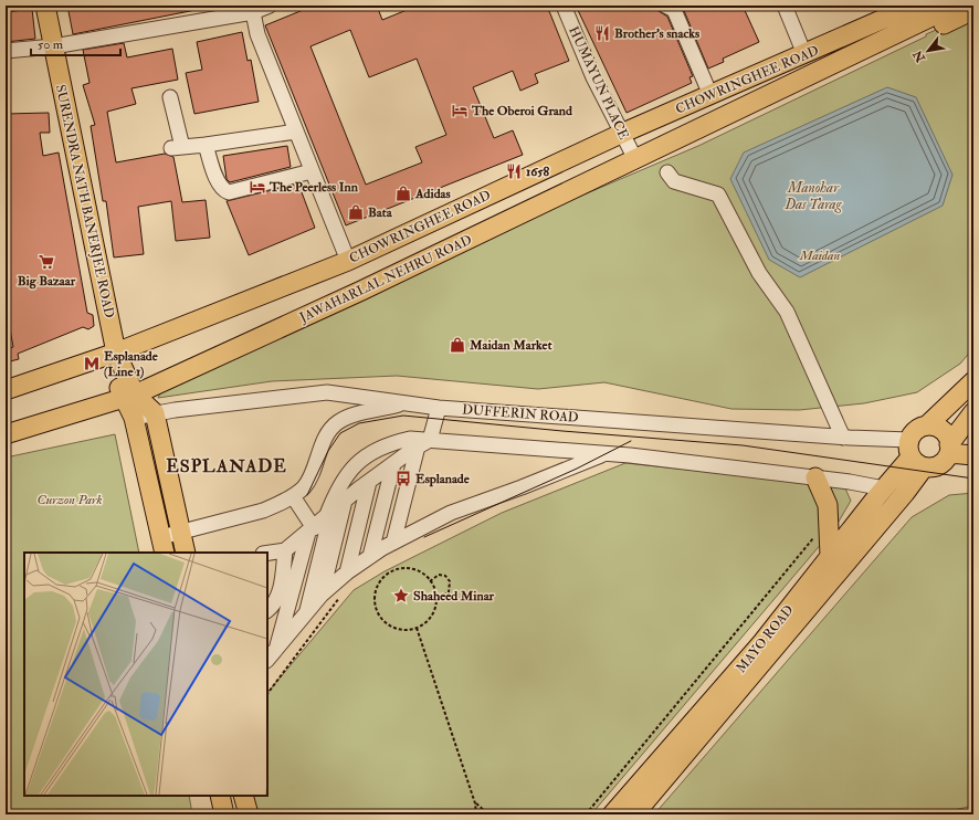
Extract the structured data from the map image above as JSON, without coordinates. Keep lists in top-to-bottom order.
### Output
{
  "streets": {
    "main road": [
      "CHOWRINGHEE ROAD",
      "SURENDRA NATH BANERJEE ROAD",
      "JAWAHARLAL NEHRU ROAD",
      "MAYO ROAD"
    ],
    "street": ["HUMAYUN PLACE", "DUFFERIN ROAD"]
  },
  "crossings": [
    ["CHOWRINGHEE ROAD", "HUMAYUN PLACE"],
    ["CHOWRINGHEE ROAD", "SURENDRA NATH BANERJEE ROAD"],
    ["CHOWRINGHEE ROAD", "JAWAHARLAL NEHRU ROAD"],
    ["HUMAYUN PLACE", "JAWAHARLAL NEHRU ROAD"],
    ["SURENDRA NATH BANERJEE ROAD", "JAWAHARLAL NEHRU ROAD"],
    ["SURENDRA NATH BANERJEE ROAD", "DUFFERIN ROAD"],
    ["DUFFERIN ROAD", "MAYO ROAD"]
  ],
  "districts": ["ESPLANADE"],
  "water": ["Manohar Das Tarag"],
  "parks": ["Maidan", "Curzon Park"],
  "places": {
    "restaurant": ["Brother's snacks", "1658"],
    "hotel": ["The Oberoi Grand", "The Peerless Inn"],
    "shop": ["Adidas", "Bata", "Maidan Market"],
    "supermarket": ["Big Bazaar"],
    "metro station": ["Esplanade (Line 1)"],
    "bus stop": ["Esplanade"],
    "place": ["Shaheed Minar"]
  },
  "scale_bar": "50 m",
  "north": "bottom left"
}
